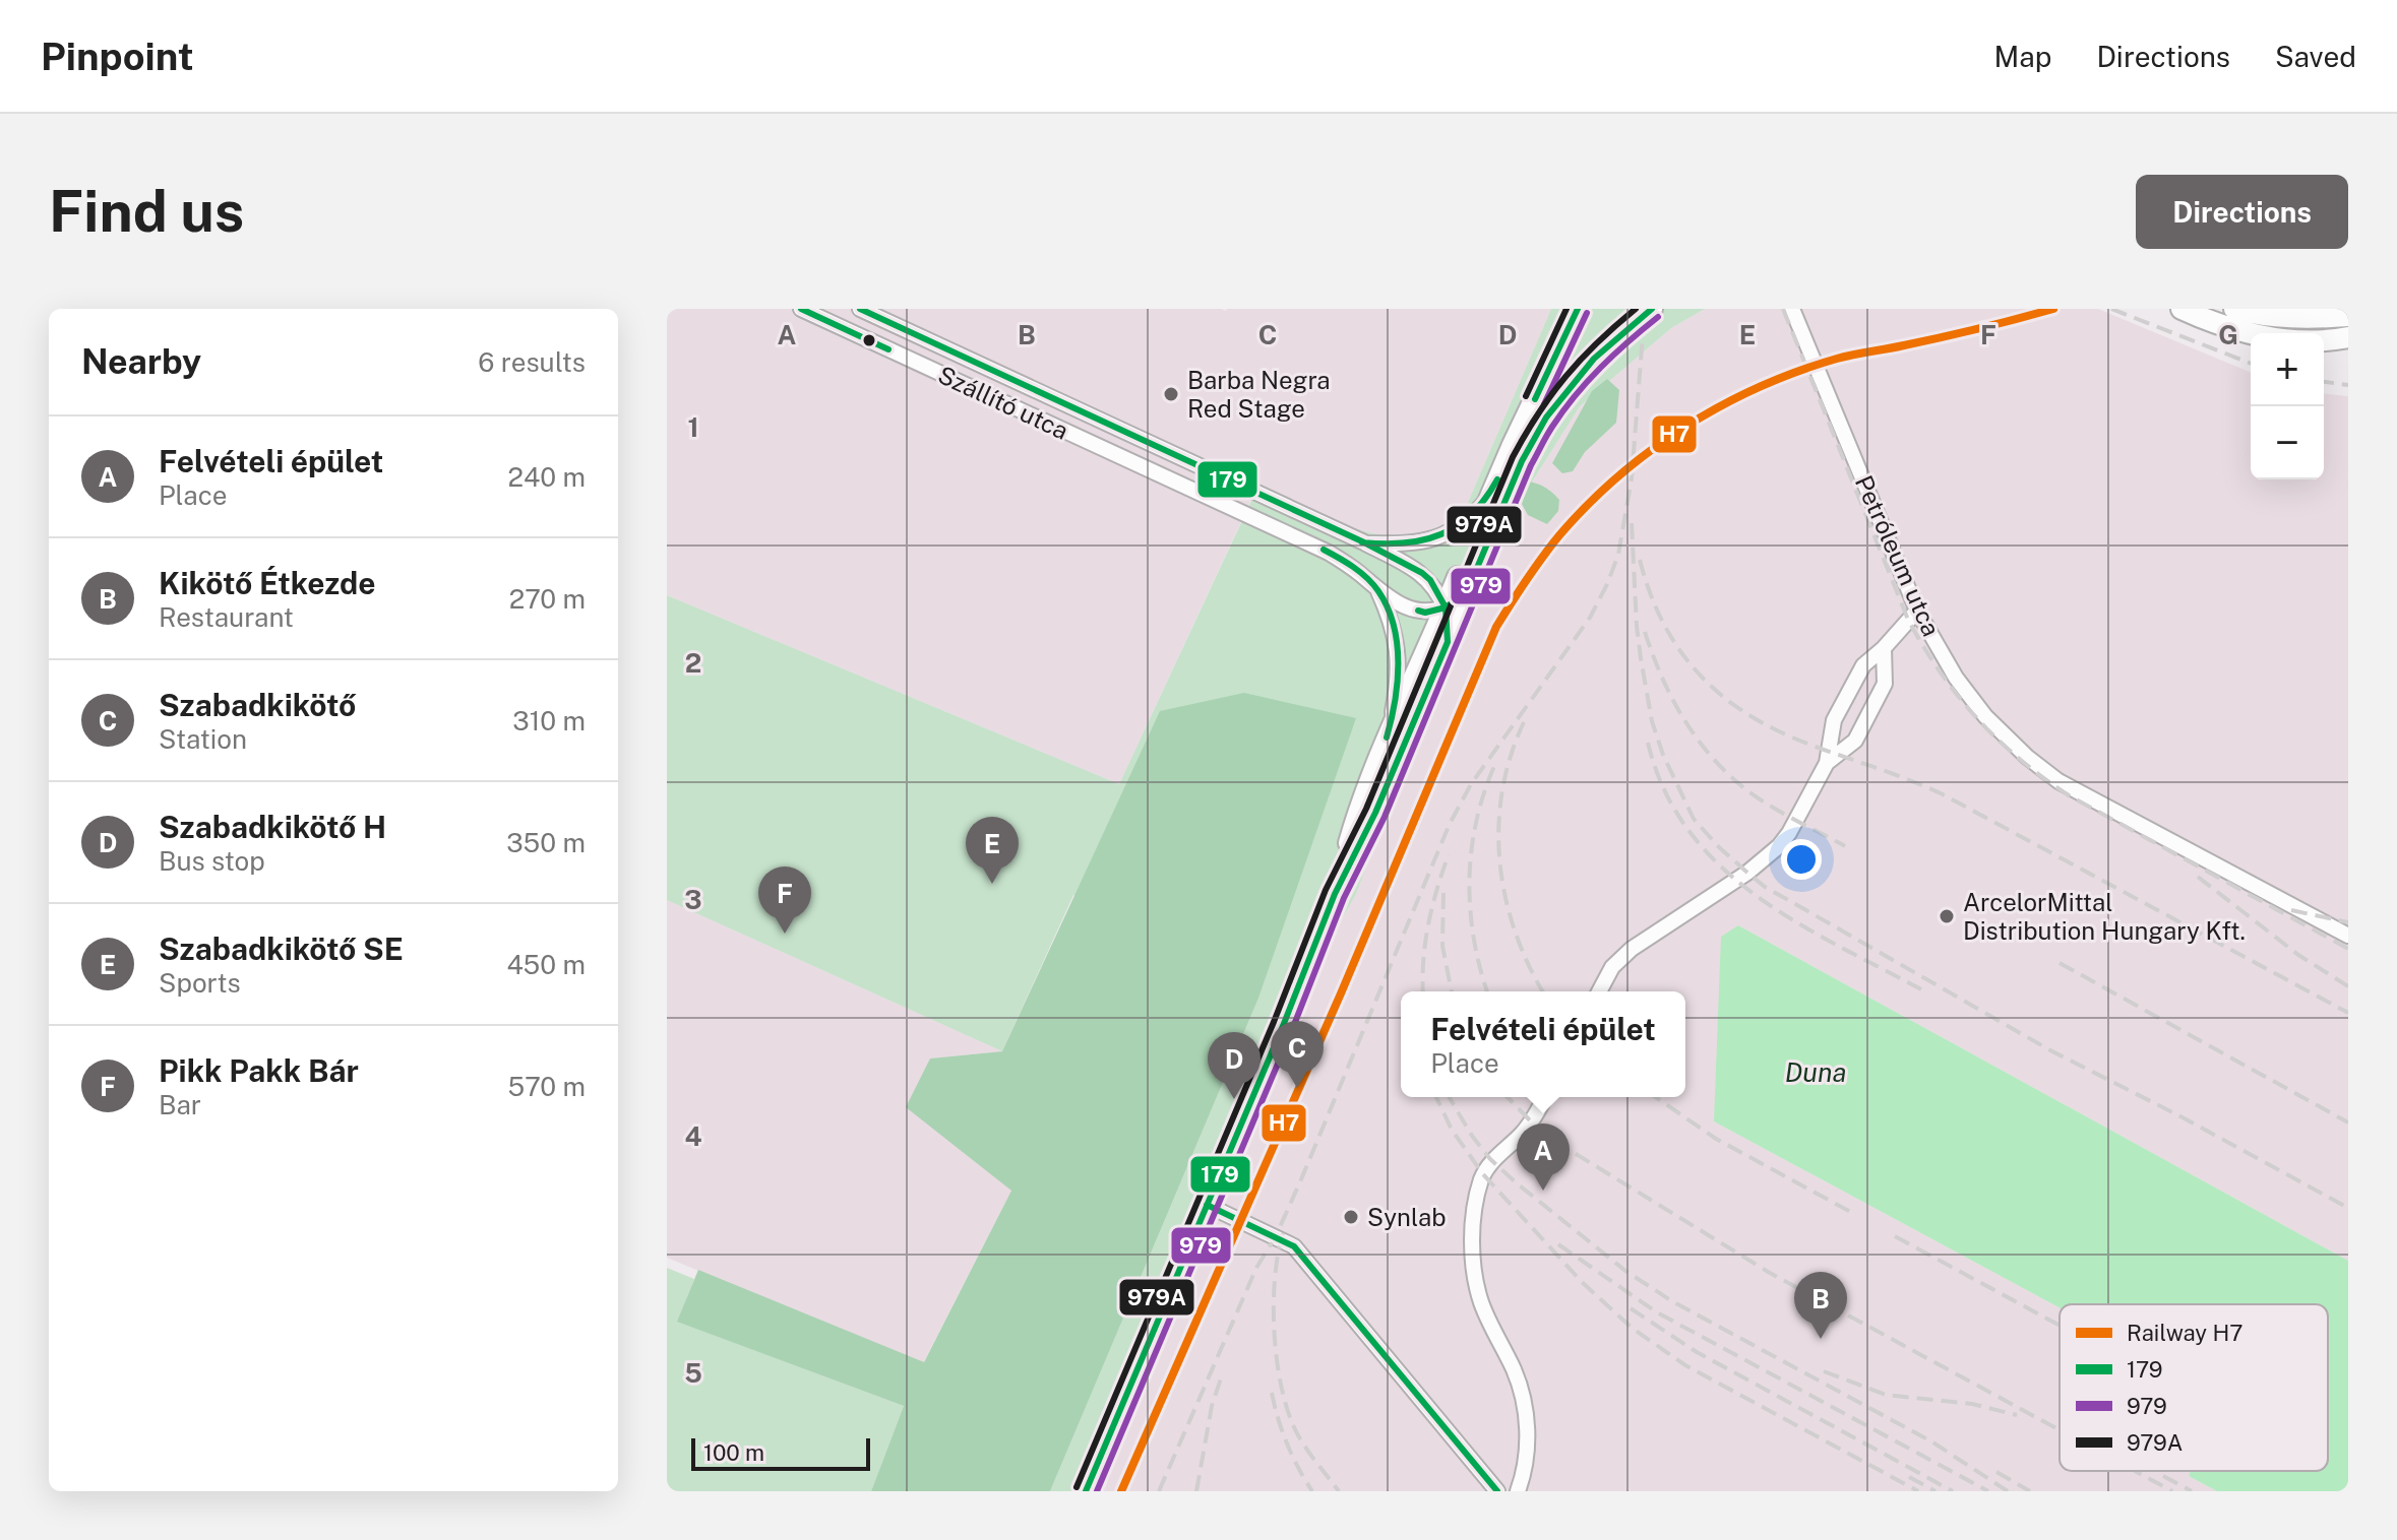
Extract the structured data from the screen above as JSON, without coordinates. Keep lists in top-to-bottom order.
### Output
{
  "streets": {
    "street": ["Szállító utca", "Petróleum utca"]
  },
  "water": ["Duna"],
  "places": ["Barba Negra Red Stage", "ArcelorMittal Distribution Hungary Kft.", "Synlab"],
  "lines": [
    "rail line H7",
    "transit line 179",
    "transit line 979A",
    "transit line 979"
  ],
  "legend": [
    "Railway H7",
    "179",
    "979",
    "979A"
  ],
  "scale_bar": "100 m",
  "page": {
    "header": "Pinpoint",
    "nav": ["Map", "Directions", "Saved"],
    "buttons": "Directions",
    "title": "Find us",
    "heading": ["Nearby", "6 results"],
    "map_buttons": ["+", "−"],
    "list": [
      {
        "mark": "A",
        "name": "Felvételi épület",
        "note": "Place",
        "value": "240 m"
      },
      {
        "mark": "B",
        "name": "Kikötő Étkezde",
        "note": "Restaurant",
        "value": "270 m"
      },
      {
        "mark": "C",
        "name": "Szabadkikötő",
        "note": "Station",
        "value": "310 m"
      },
      {
        "mark": "D",
        "name": "Szabadkikötő H",
        "note": "Bus stop",
        "value": "350 m"
      },
      {
        "mark": "E",
        "name": "Szabadkikötő SE",
        "note": "Sports",
        "value": "450 m"
      },
      {
        "mark": "F",
        "name": "Pikk Pakk Bár",
        "note": "Bar",
        "value": "570 m"
      }
    ],
    "pins": [
      "E",
      "F",
      "C",
      "D",
      "A",
      "B"
    ],
    "popup": ["Felvételi épület", "Place"],
    "scale": "100 m"
  },
  "grid": {
    "columns": [
      "A",
      "B",
      "C",
      "D",
      "E",
      "F",
      "G"
    ],
    "rows": [
      "1",
      "2",
      "3",
      "4",
      "5"
    ]
  }
}
